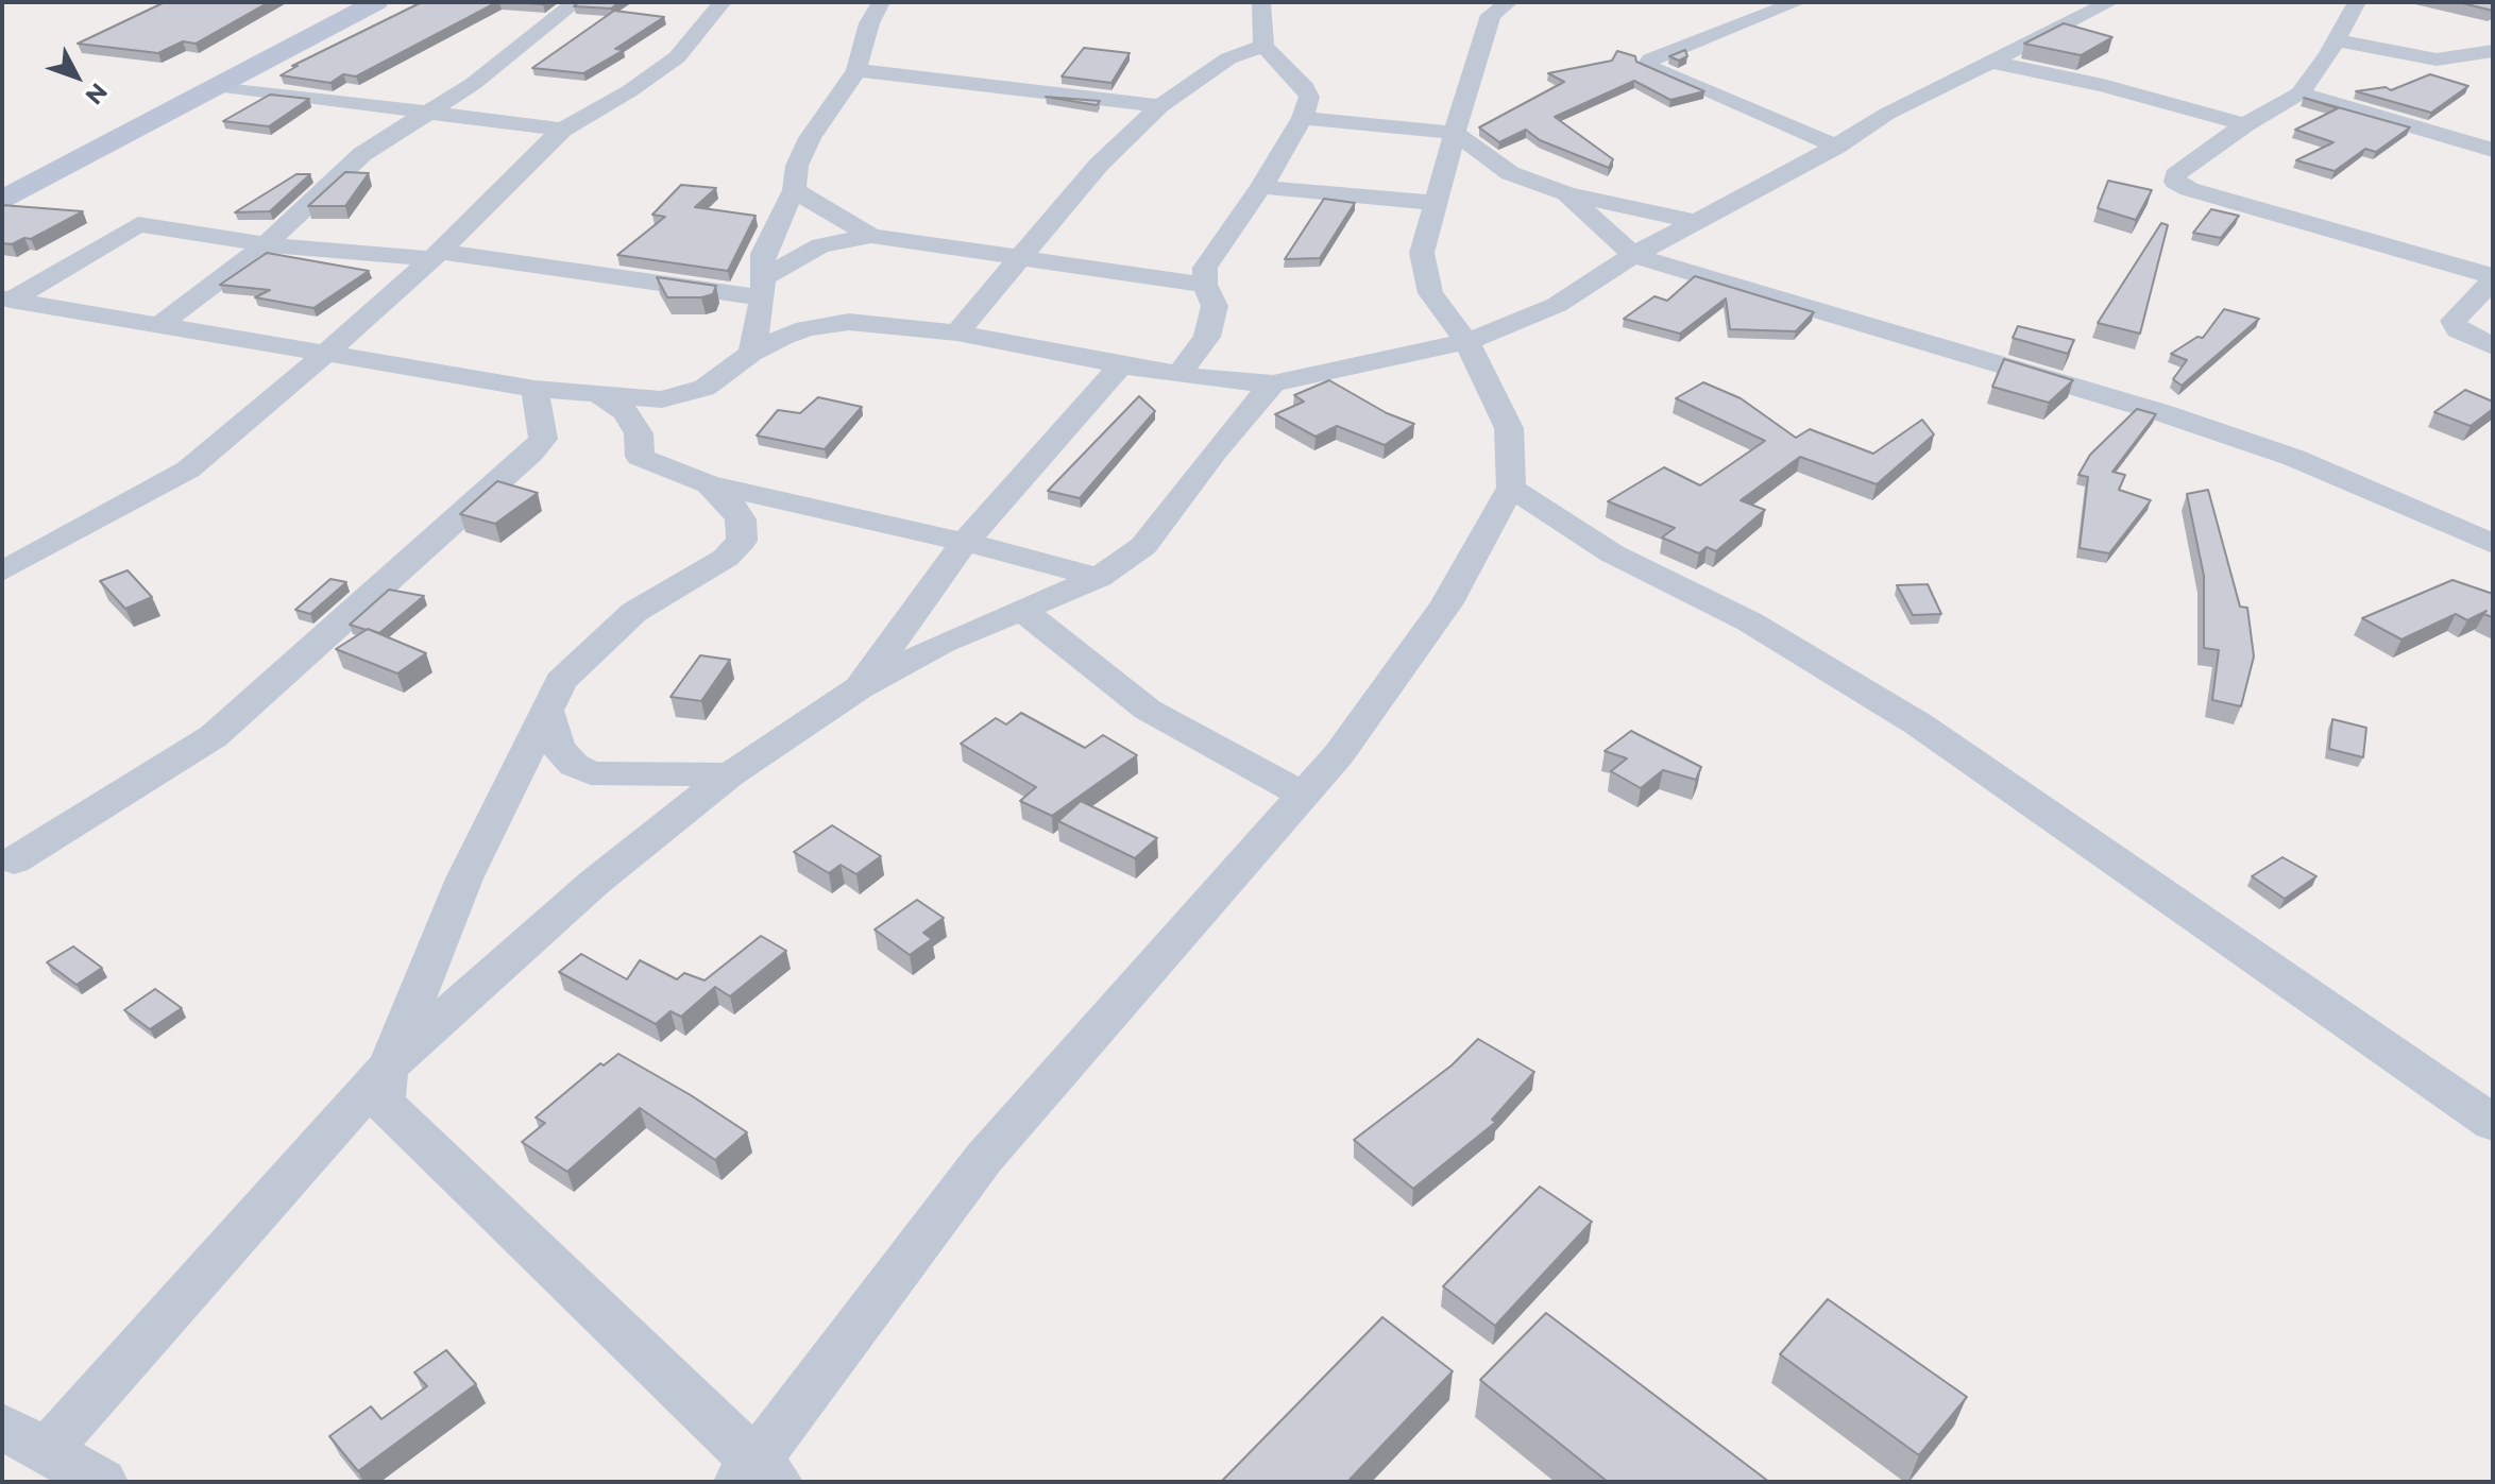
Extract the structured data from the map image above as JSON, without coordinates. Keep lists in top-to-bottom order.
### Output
{
  "north": "bottom right"
}
